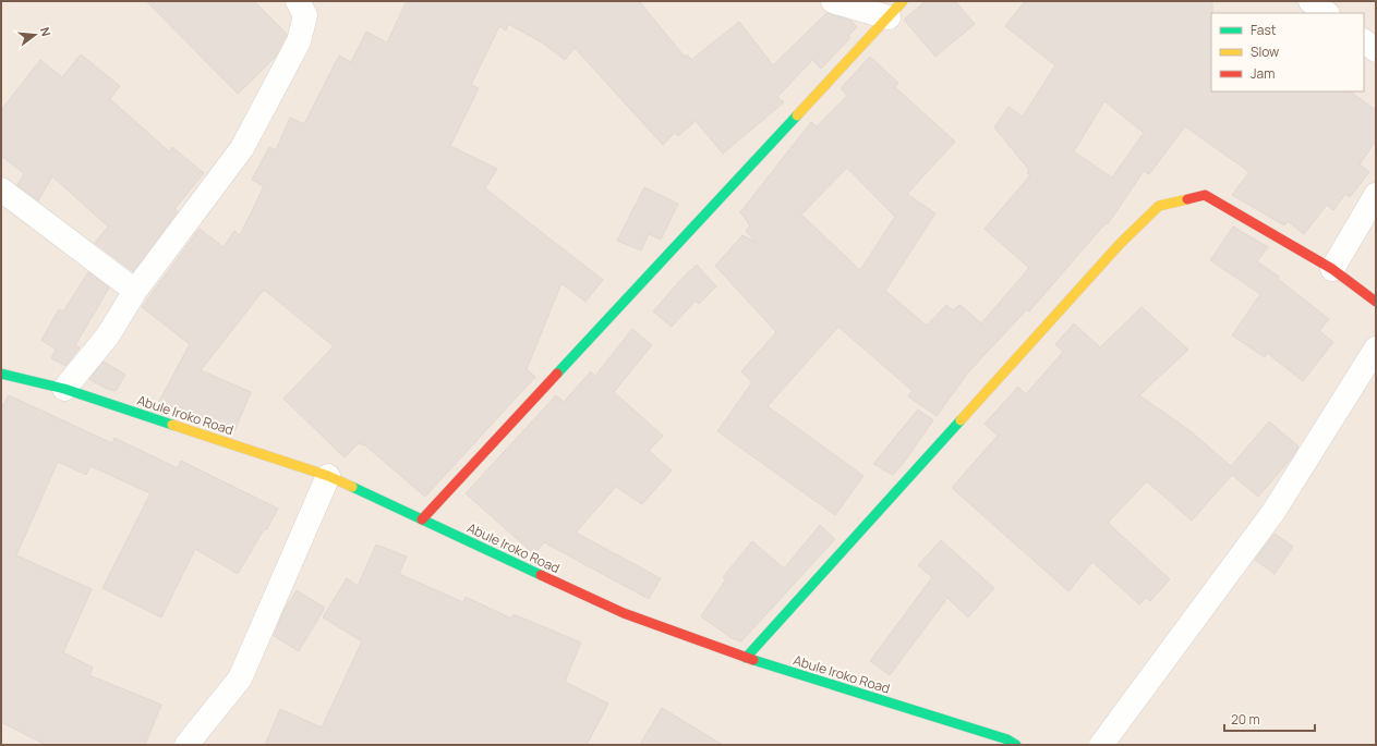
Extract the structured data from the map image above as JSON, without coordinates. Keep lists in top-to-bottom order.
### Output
{
  "streets": {
    "street": ["Abule Iroko Road"]
  },
  "legend": ["Fast", "Slow", "Jam"],
  "scale_bar": "20 m",
  "north": "right"
}
